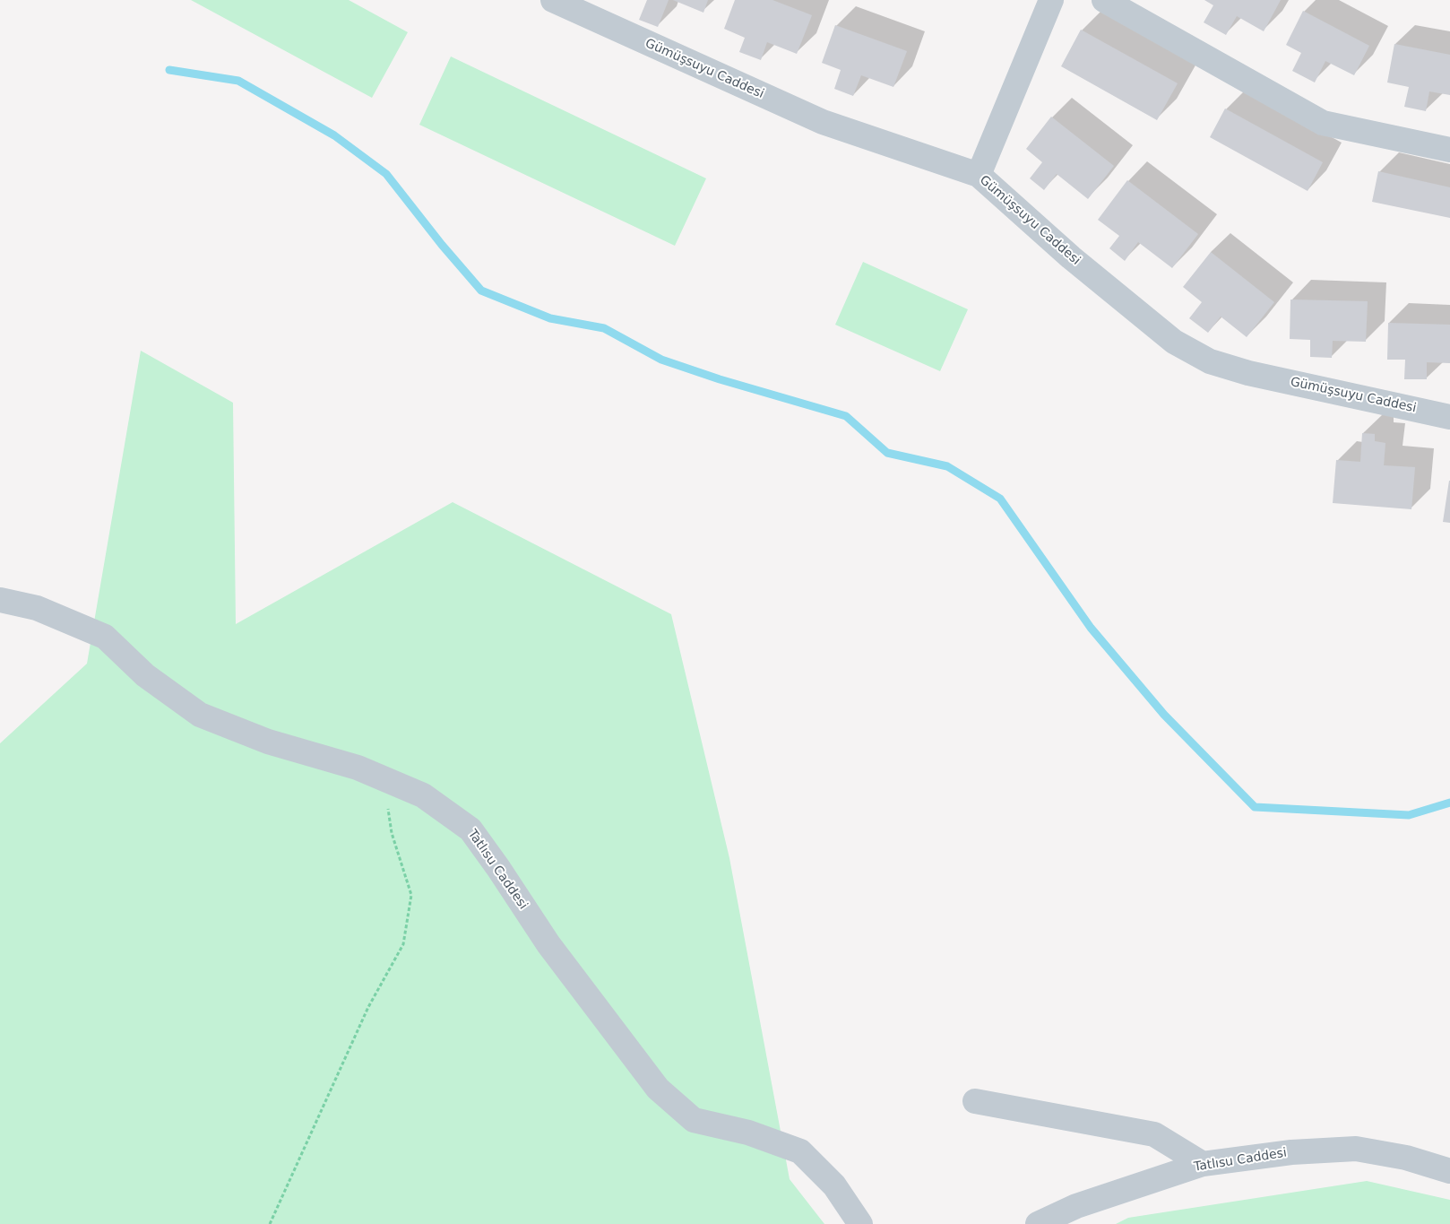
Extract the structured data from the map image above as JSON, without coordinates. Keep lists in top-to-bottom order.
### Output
{
  "streets": {
    "street": ["Gümüşsuyu Caddesi", "Tatlısu Caddesi"]
  }
}
